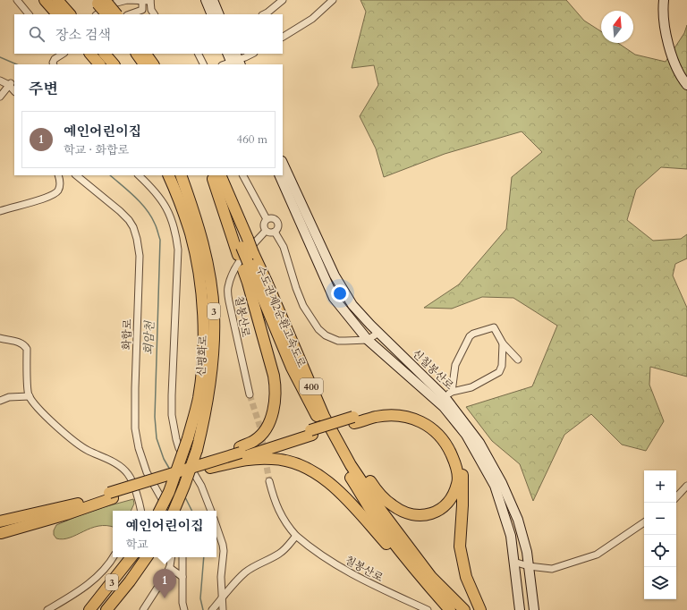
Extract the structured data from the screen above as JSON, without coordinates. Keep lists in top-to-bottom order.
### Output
{
  "streets": {
    "highway": [
      "3",
      "수도권제2순환고속도로",
      "신평화로",
      "400"
    ],
    "street": ["칠봉산로", "화합로", "신칠봉산로"]
  },
  "water": ["회암천"],
  "north": "top",
  "page": {
    "search": "장소 검색",
    "heading": "주변",
    "list": [
      {
        "mark": "1",
        "name": "예인어린이집",
        "note": "학교 · 화합로",
        "value": "460 m"
      }
    ],
    "map_buttons": ["+", "−"],
    "popup": ["예인어린이집", "학교"],
    "pins": "1"
  }
}
